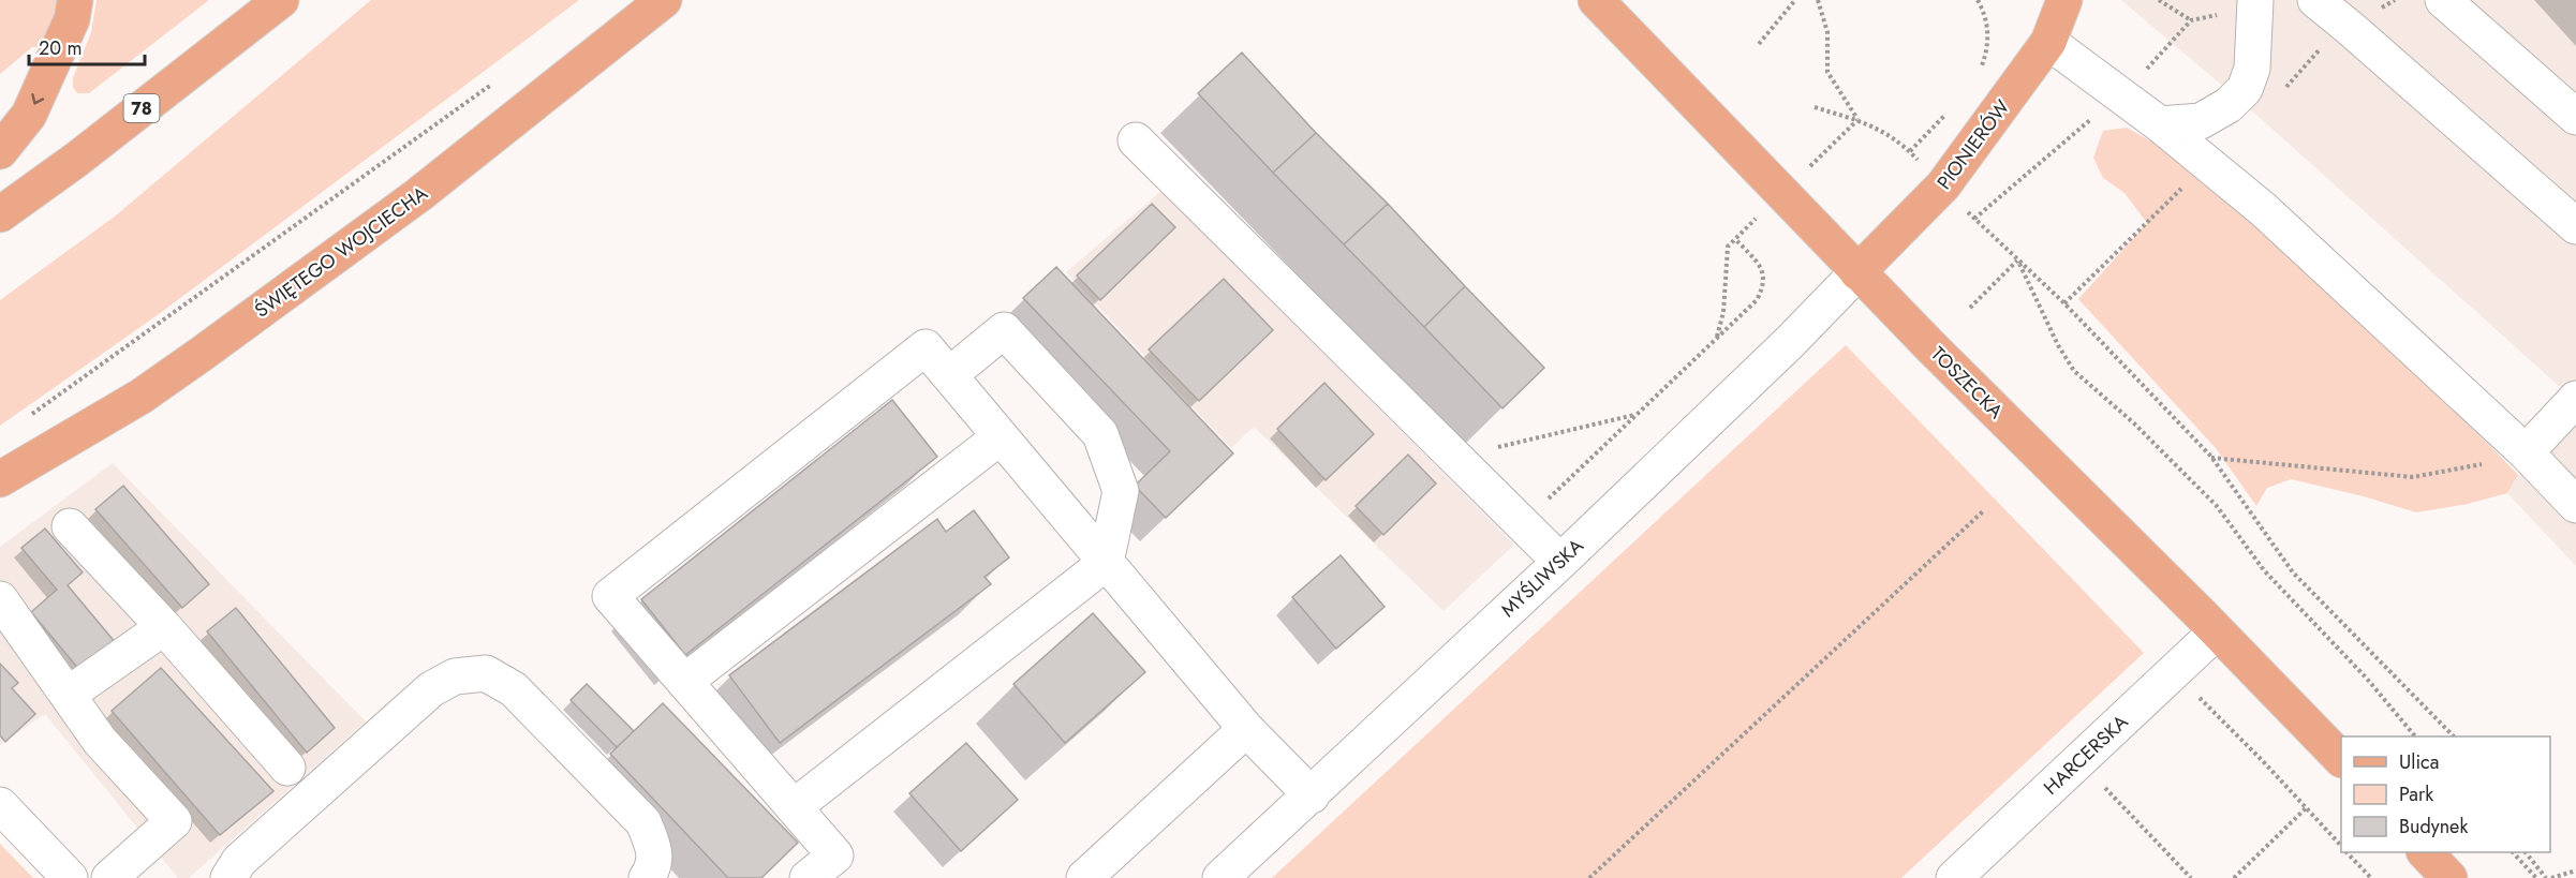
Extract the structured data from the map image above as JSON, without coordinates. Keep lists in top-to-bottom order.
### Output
{
  "streets": {
    "main road": [
      "78",
      "PIONIERÓW",
      "ŚWIĘTEGO WOJCIECHA",
      "TOSZECKA"
    ],
    "street": ["MYŚLIWSKA", "HARCERSKA"]
  },
  "crossings": [
    ["PIONIERÓW", "TOSZECKA"],
    ["PIONIERÓW", "MYŚLIWSKA"],
    ["TOSZECKA", "MYŚLIWSKA"],
    ["TOSZECKA", "HARCERSKA"]
  ],
  "legend": ["Ulica", "Park", "Budynek"],
  "scale_bar": "20 m"
}
